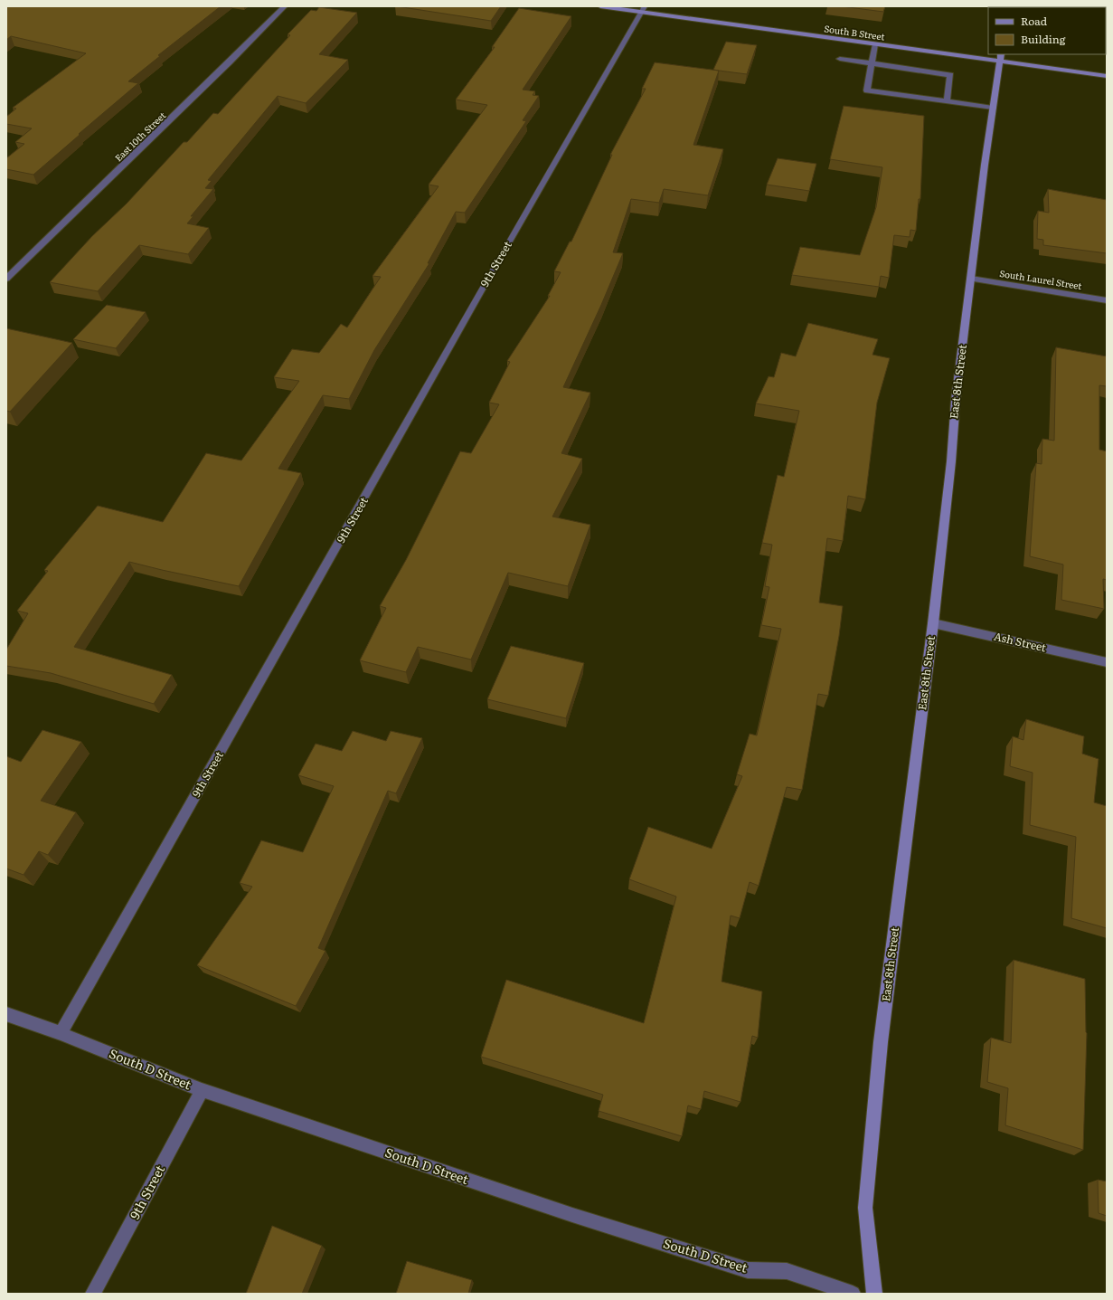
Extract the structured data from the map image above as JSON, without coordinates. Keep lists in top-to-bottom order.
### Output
{
  "streets": {
    "street": [
      "South B Street",
      "East 10th Street",
      "9th Street",
      "South Laurel Street",
      "East 8th Street",
      "Ash Street",
      "South D Street"
    ]
  },
  "crossings": [
    ["South B Street", "9th Street"],
    ["South B Street", "East 8th Street"],
    ["9th Street", "South D Street"],
    ["South Laurel Street", "East 8th Street"],
    ["East 8th Street", "Ash Street"]
  ],
  "legend": ["Road", "Building"]
}
